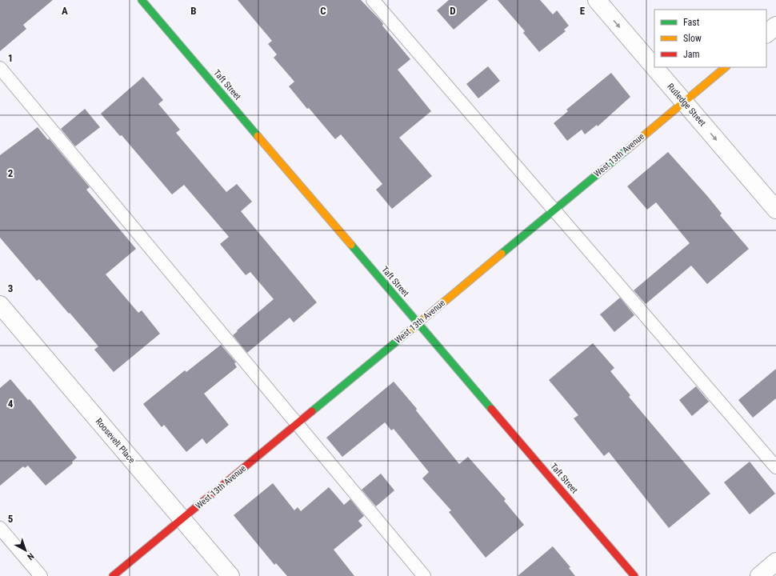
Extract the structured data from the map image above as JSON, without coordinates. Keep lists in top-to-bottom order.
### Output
{
  "streets": {
    "street": [
      "Taft Street",
      "Rutledge Street",
      "West 13th Avenue",
      "Roosevelt Place"
    ]
  },
  "crossings": [
    ["Taft Street", "West 13th Avenue"],
    ["Rutledge Street", "West 13th Avenue"],
    ["West 13th Avenue", "Roosevelt Place"]
  ],
  "one_way": ["Rutledge Street"],
  "legend": ["Fast", "Slow", "Jam"],
  "north": "bottom right",
  "grid": {
    "columns": [
      "A",
      "B",
      "C",
      "D",
      "E"
    ],
    "rows": [
      "1",
      "2",
      "3",
      "4",
      "5"
    ]
  }
}
